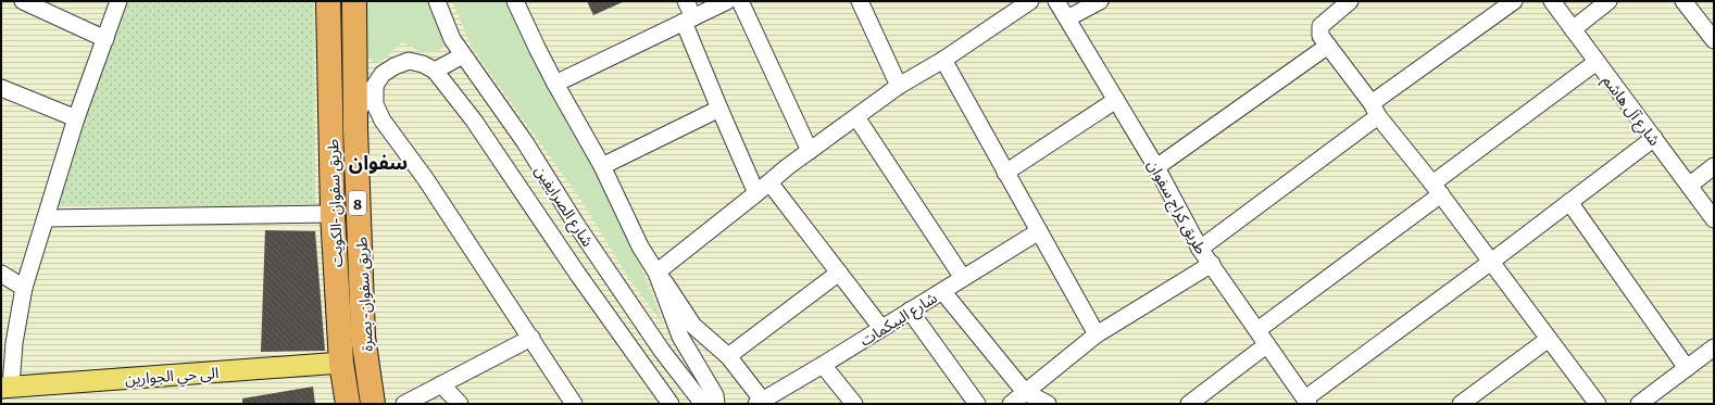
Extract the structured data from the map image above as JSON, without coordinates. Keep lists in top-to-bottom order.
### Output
{
  "streets": {
    "highway": ["طريق سفوان -الكويت", "8", "طريق سفوان- بصرة"],
    "main road": ["الى حي الجوارين"],
    "street": [
      "شارع آل هاشم",
      "شارع الصرايفين",
      "طريق كراج سفوان",
      "شارع البيكمات"
    ]
  },
  "crossings": [
    ["طريق سفوان -الكويت", "الى حي الجوارين"]
  ],
  "districts": ["سفوان"]
}
